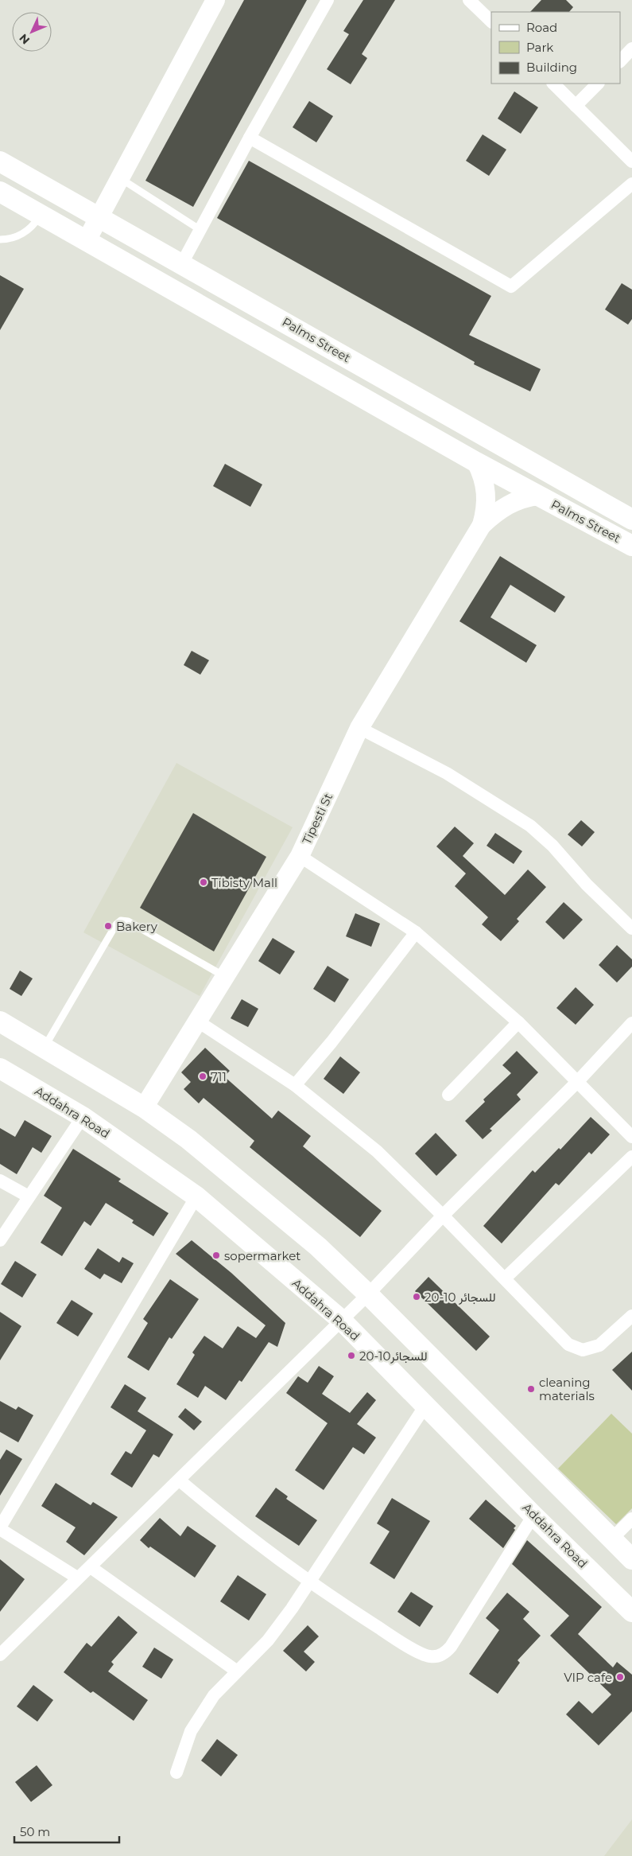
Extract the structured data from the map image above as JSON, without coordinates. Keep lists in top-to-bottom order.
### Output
{
  "streets": {
    "main road": ["Palms Street", "Tipesti St", "Addahra Road"]
  },
  "places": [
    "Tibisty Mall",
    "Bakery",
    "711",
    "sopermarket",
    "20-10 للسجائر",
    "20-10للسجائر",
    "cleaning materials",
    "VIP cafe"
  ],
  "legend": ["Road", "Park", "Building"],
  "scale_bar": "50 m",
  "north": "bottom left"
}
